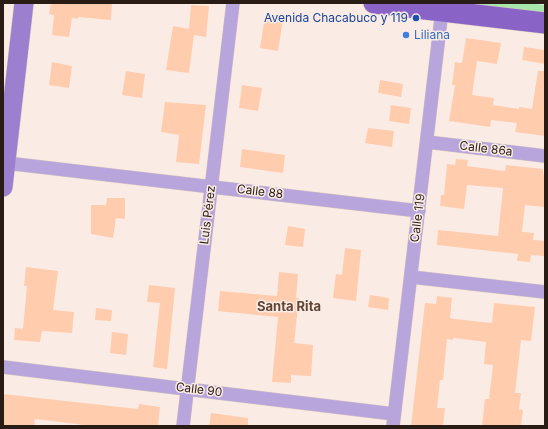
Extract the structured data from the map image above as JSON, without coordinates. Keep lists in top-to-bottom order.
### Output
{
  "streets": {
    "street": [
      "Calle 86a",
      "Calle 88",
      "Luis Pérez",
      "Calle 119",
      "Calle 90"
    ]
  },
  "crossings": [
    ["Calle 86a", "Calle 119"],
    ["Calle 88", "Luis Pérez"],
    ["Calle 88", "Calle 119"],
    ["Luis Pérez", "Calle 90"],
    ["Calle 119", "Calle 90"]
  ],
  "districts": ["Santa Rita"],
  "places": ["Avenida Chacabuco y 119", "Liliana"]
}
